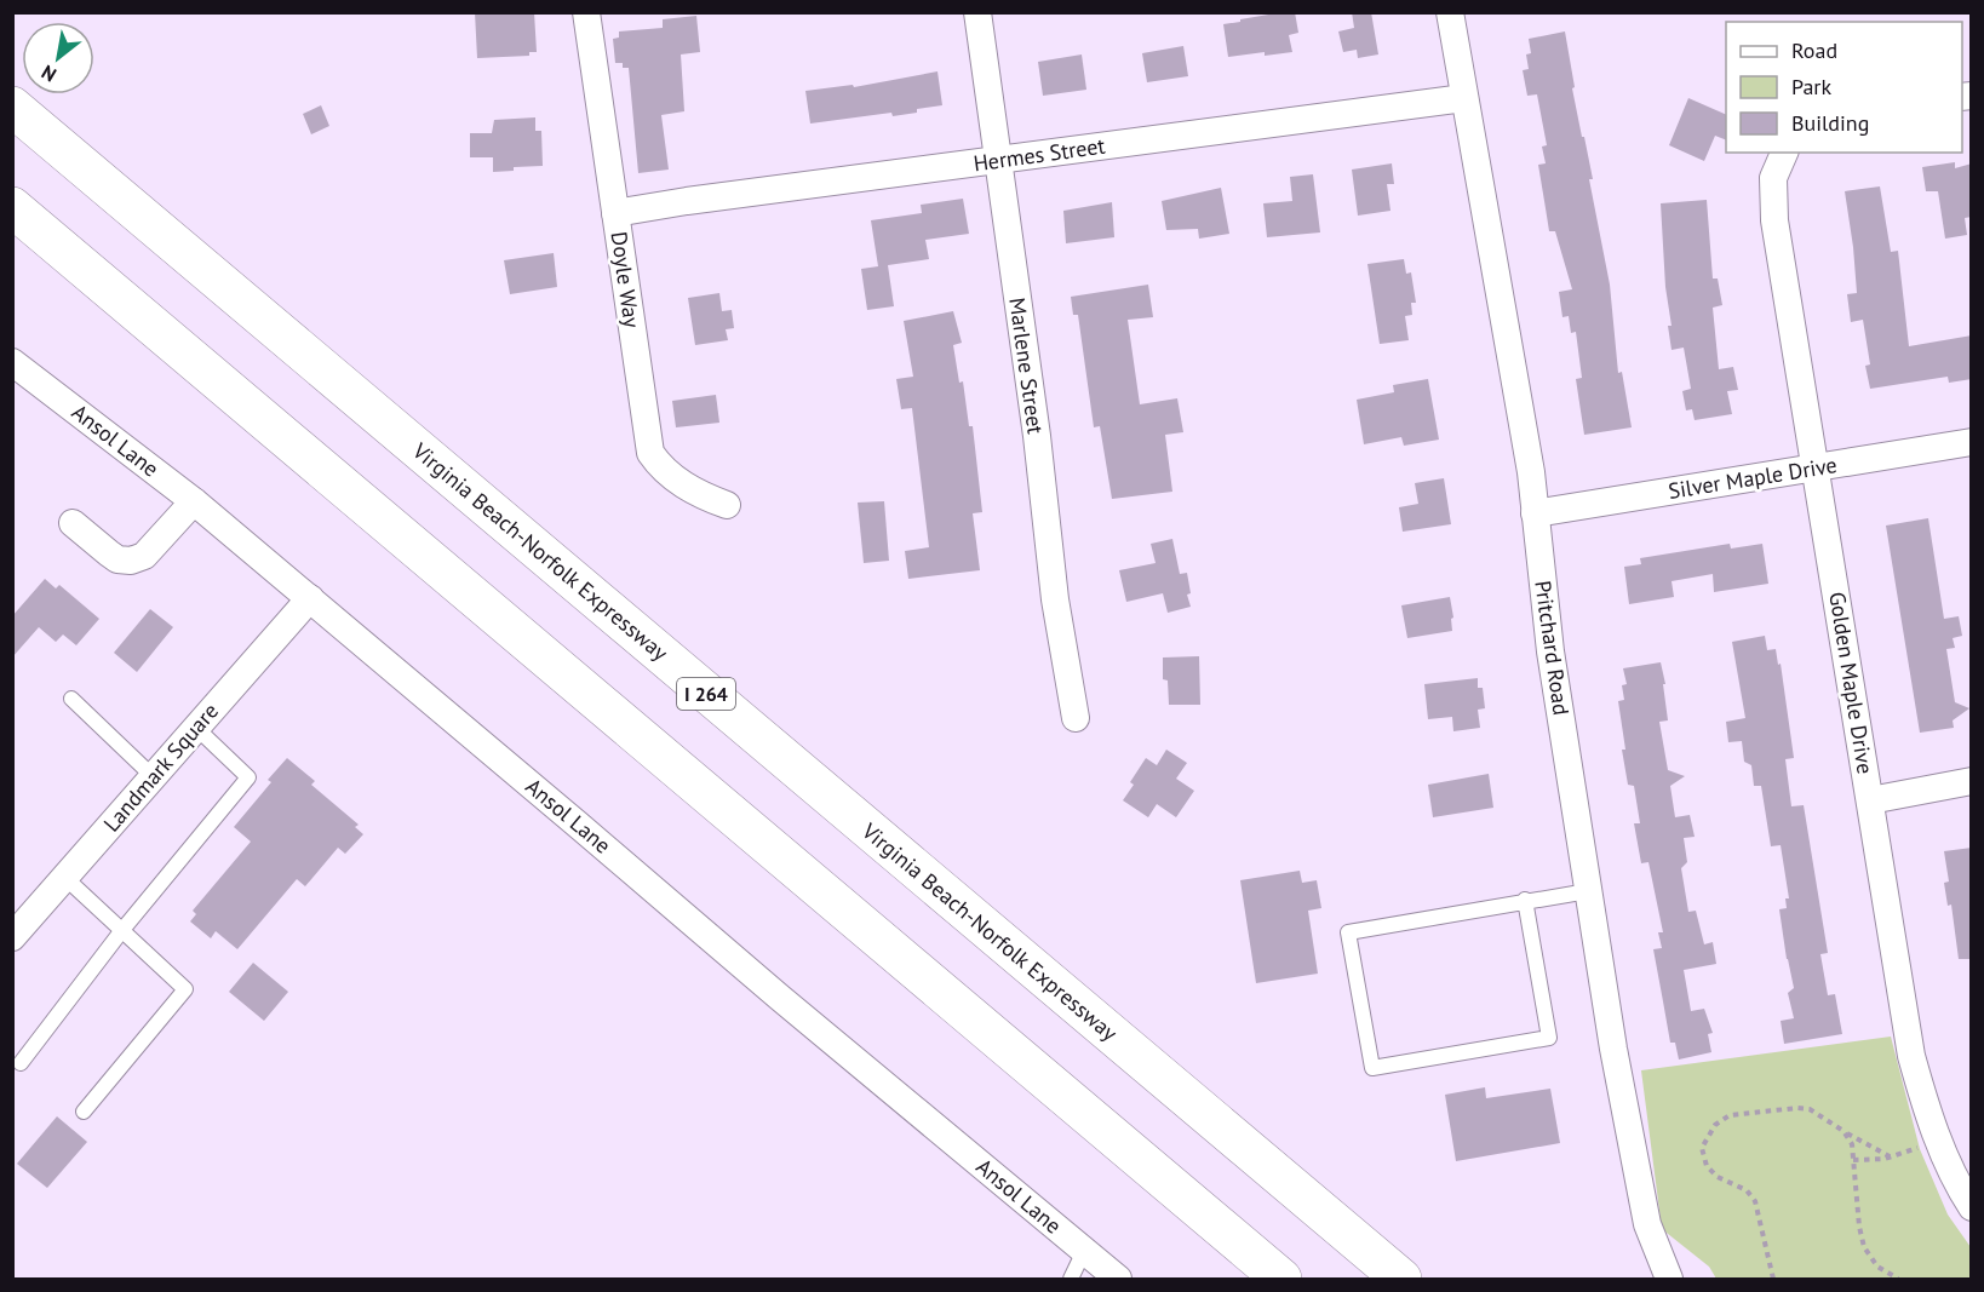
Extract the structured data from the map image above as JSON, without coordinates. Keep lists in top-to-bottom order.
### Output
{
  "streets": {
    "highway": ["Virginia Beach-Norfolk Expressway", "I 264"],
    "street": [
      "Hermes Street",
      "Doyle Way",
      "Marlene Street",
      "Ansol Lane",
      "Silver Maple Drive",
      "Pritchard Road",
      "Golden Maple Drive",
      "Landmark Square"
    ]
  },
  "crossings": [
    ["Hermes Street", "Doyle Way"],
    ["Hermes Street", "Marlene Street"],
    ["Hermes Street", "Pritchard Road"],
    ["Ansol Lane", "Landmark Square"],
    ["Silver Maple Drive", "Pritchard Road"],
    ["Silver Maple Drive", "Golden Maple Drive"]
  ],
  "legend": ["Road", "Park", "Building"],
  "north": "bottom left"
}
